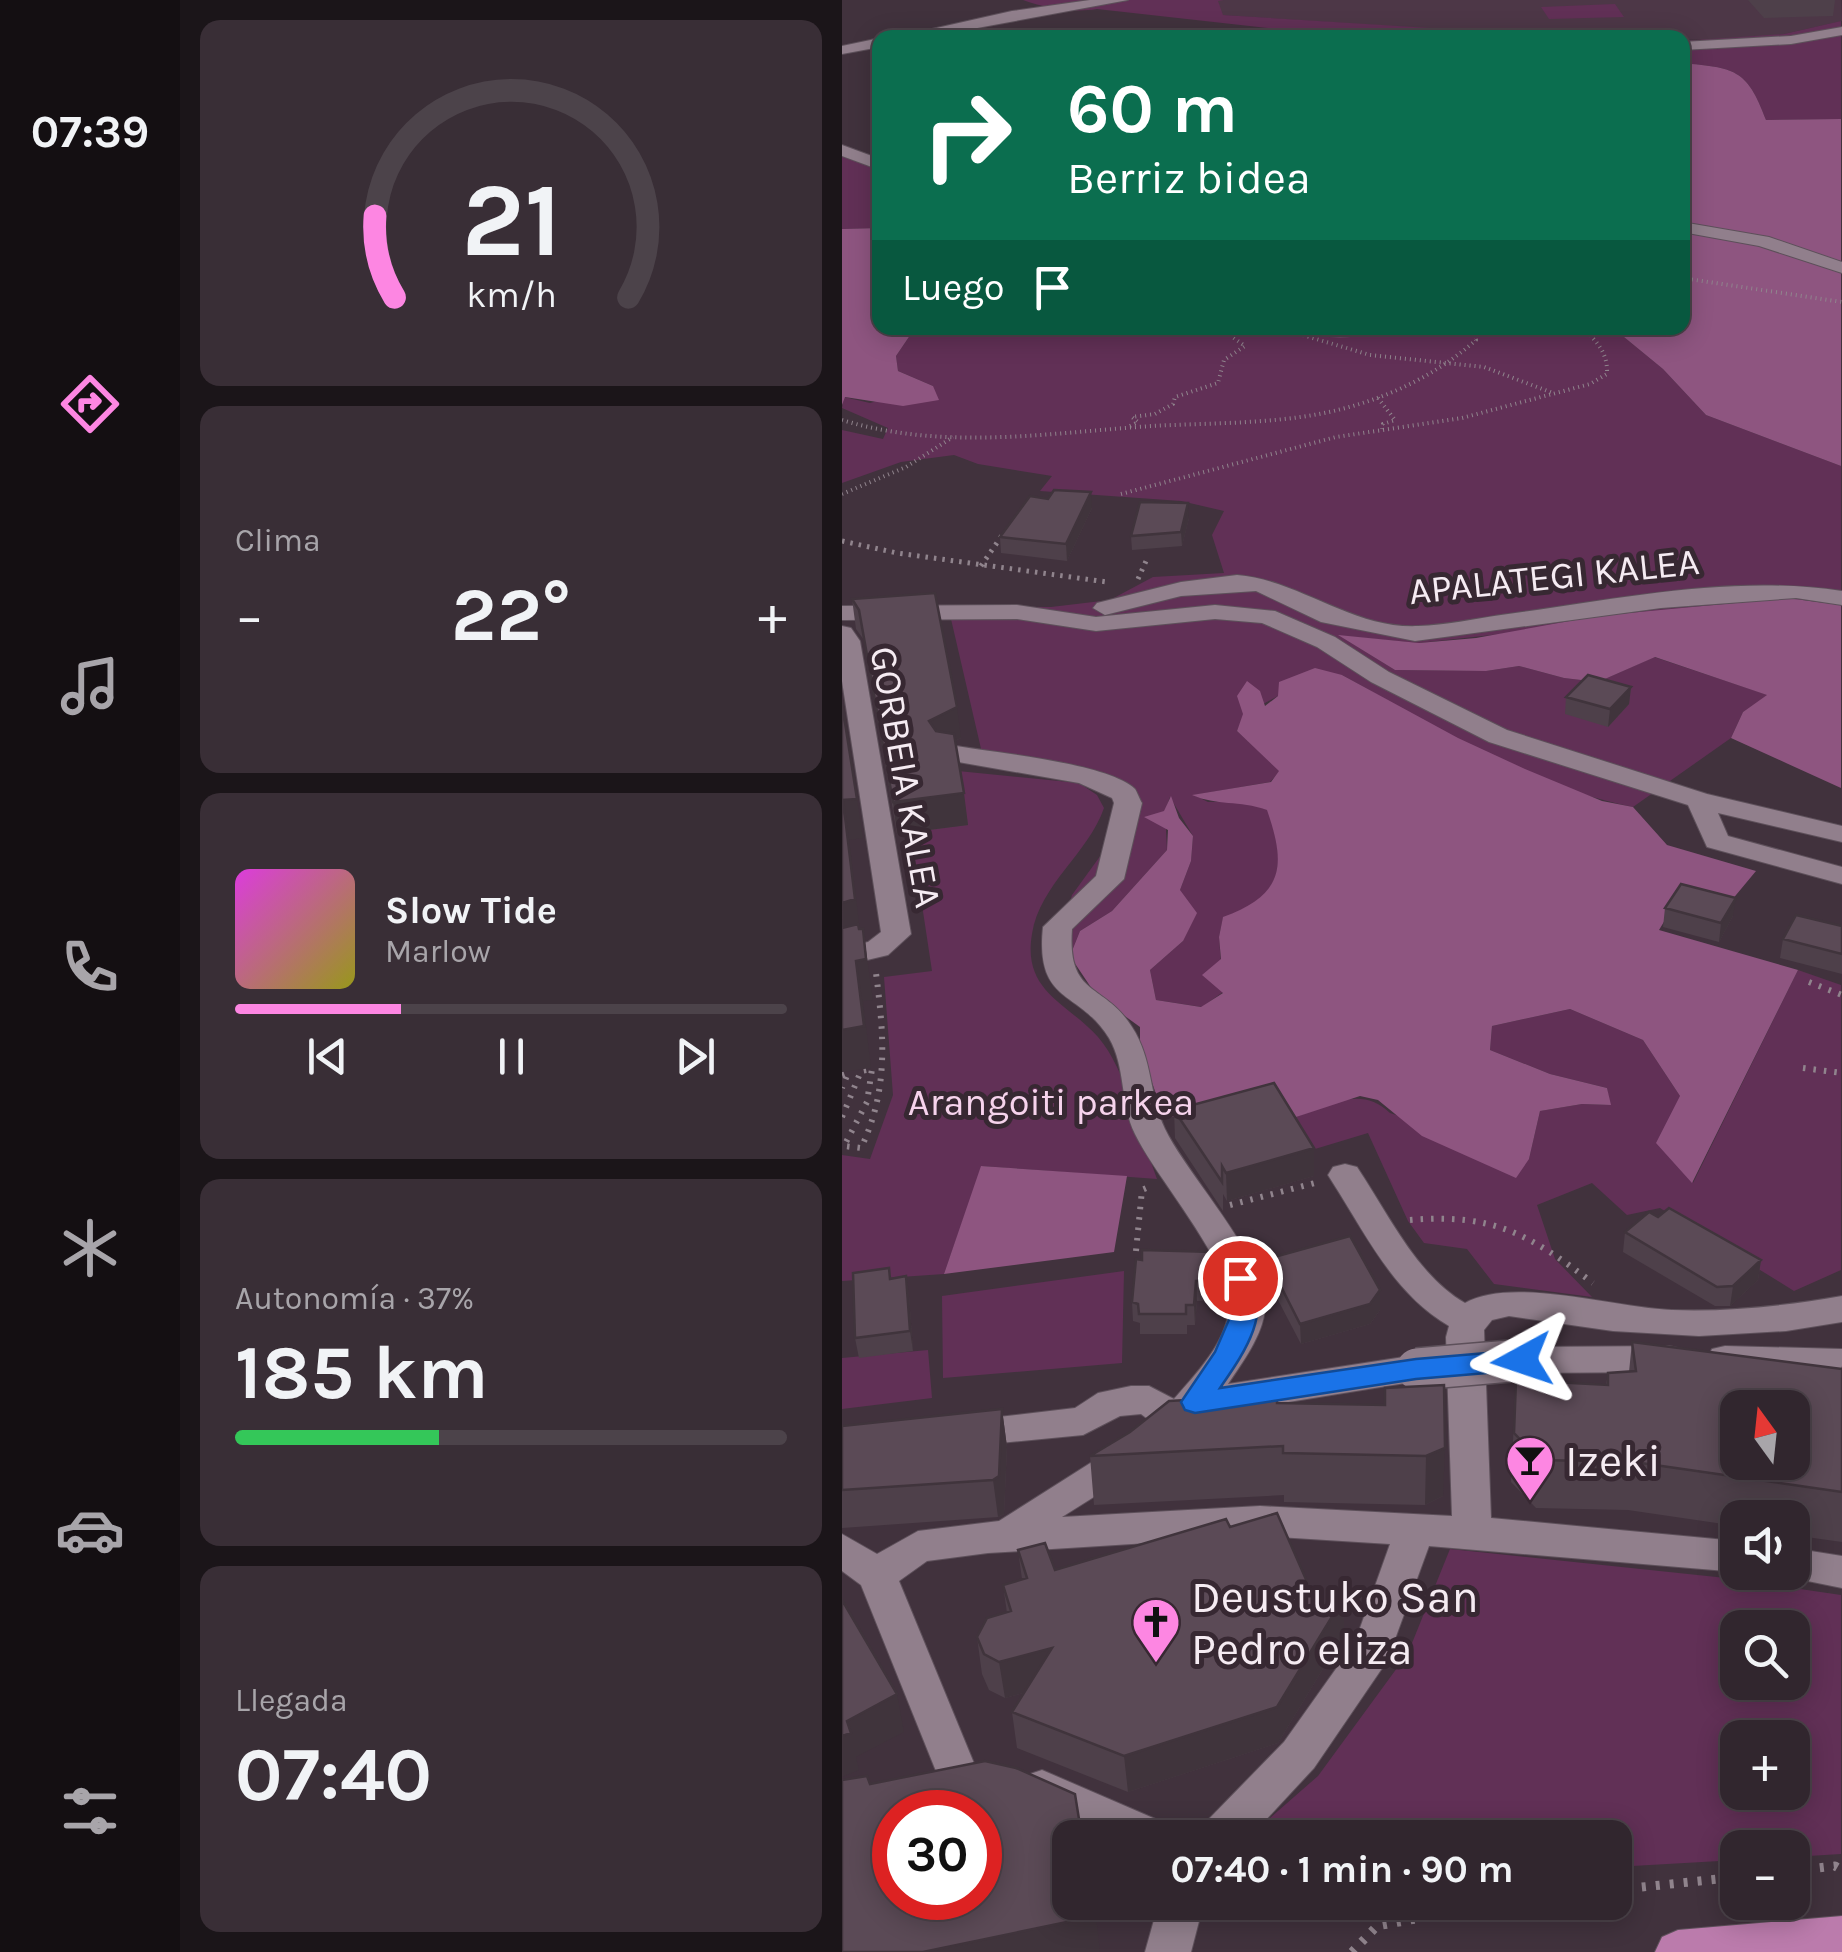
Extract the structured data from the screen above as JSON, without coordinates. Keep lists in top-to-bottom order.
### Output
{
  "streets": {
    "street": ["APALATEGI KALEA", "GORBEIA KALEA"]
  },
  "parks": ["Arangoiti parkea"],
  "places": {
    "bar": ["Izeki"],
    "church": ["Deustuko San Pedro eliza"]
  },
  "north": "top",
  "page": {
    "tabs": "07:39",
    "turn": ["60 m", "Berriz bidea"],
    "then": "Luego",
    "tile": [
      "Clima",
      ["Autonomía · 37%", "185 km"],
      ["Llegada", "07:40"]
    ],
    "heat": ["−", "22°", "+"],
    "song": ["Slow Tide", "Marlow"],
    "map_buttons": ["+", "−"],
    "limit": "30",
    "trip": "07:40 · 1 min · 90 m",
    "gauge": ["21", "km/h"]
  }
}
